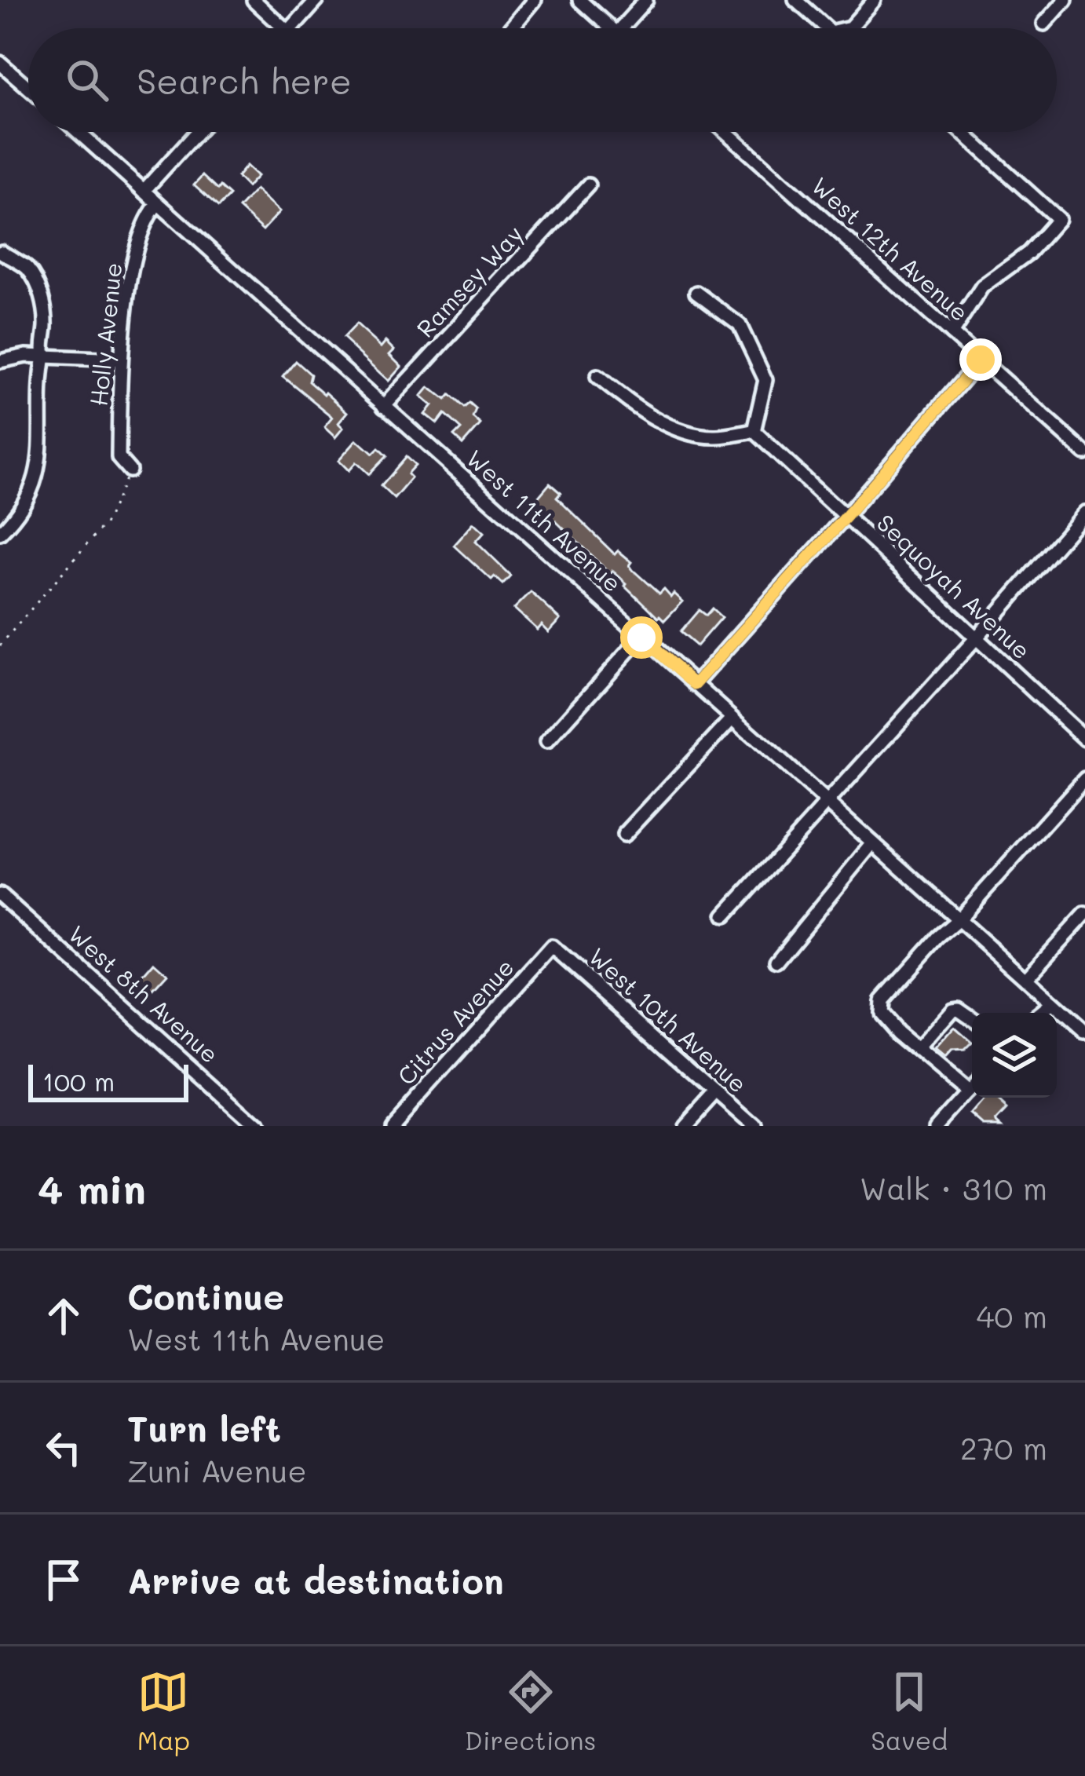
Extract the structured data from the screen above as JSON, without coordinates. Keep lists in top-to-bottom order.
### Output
{
  "streets": {
    "street": [
      "West 12th Avenue",
      "Ramsey Way",
      "Holly Avenue",
      "West 11th Avenue",
      "Sequoyah Avenue",
      "West 8th Avenue",
      "West 10th Avenue",
      "Citrus Avenue"
    ]
  },
  "crossings": [
    ["Ramsey Way", "West 11th Avenue"],
    ["Holly Avenue", "West 11th Avenue"],
    ["West 10th Avenue", "Citrus Avenue"]
  ],
  "scale_bar": "100 m",
  "page": {
    "search": "Search here",
    "scale": "100 m",
    "heading": ["4 min", "Walk · 310 m"],
    "list": [
      ["Continue", "West 11th Avenue", "40 m"],
      ["Turn left", "Zuni Avenue", "270 m"],
      "Arrive at destination"
    ],
    "nav": ["Map", "Directions", "Saved"]
  }
}
